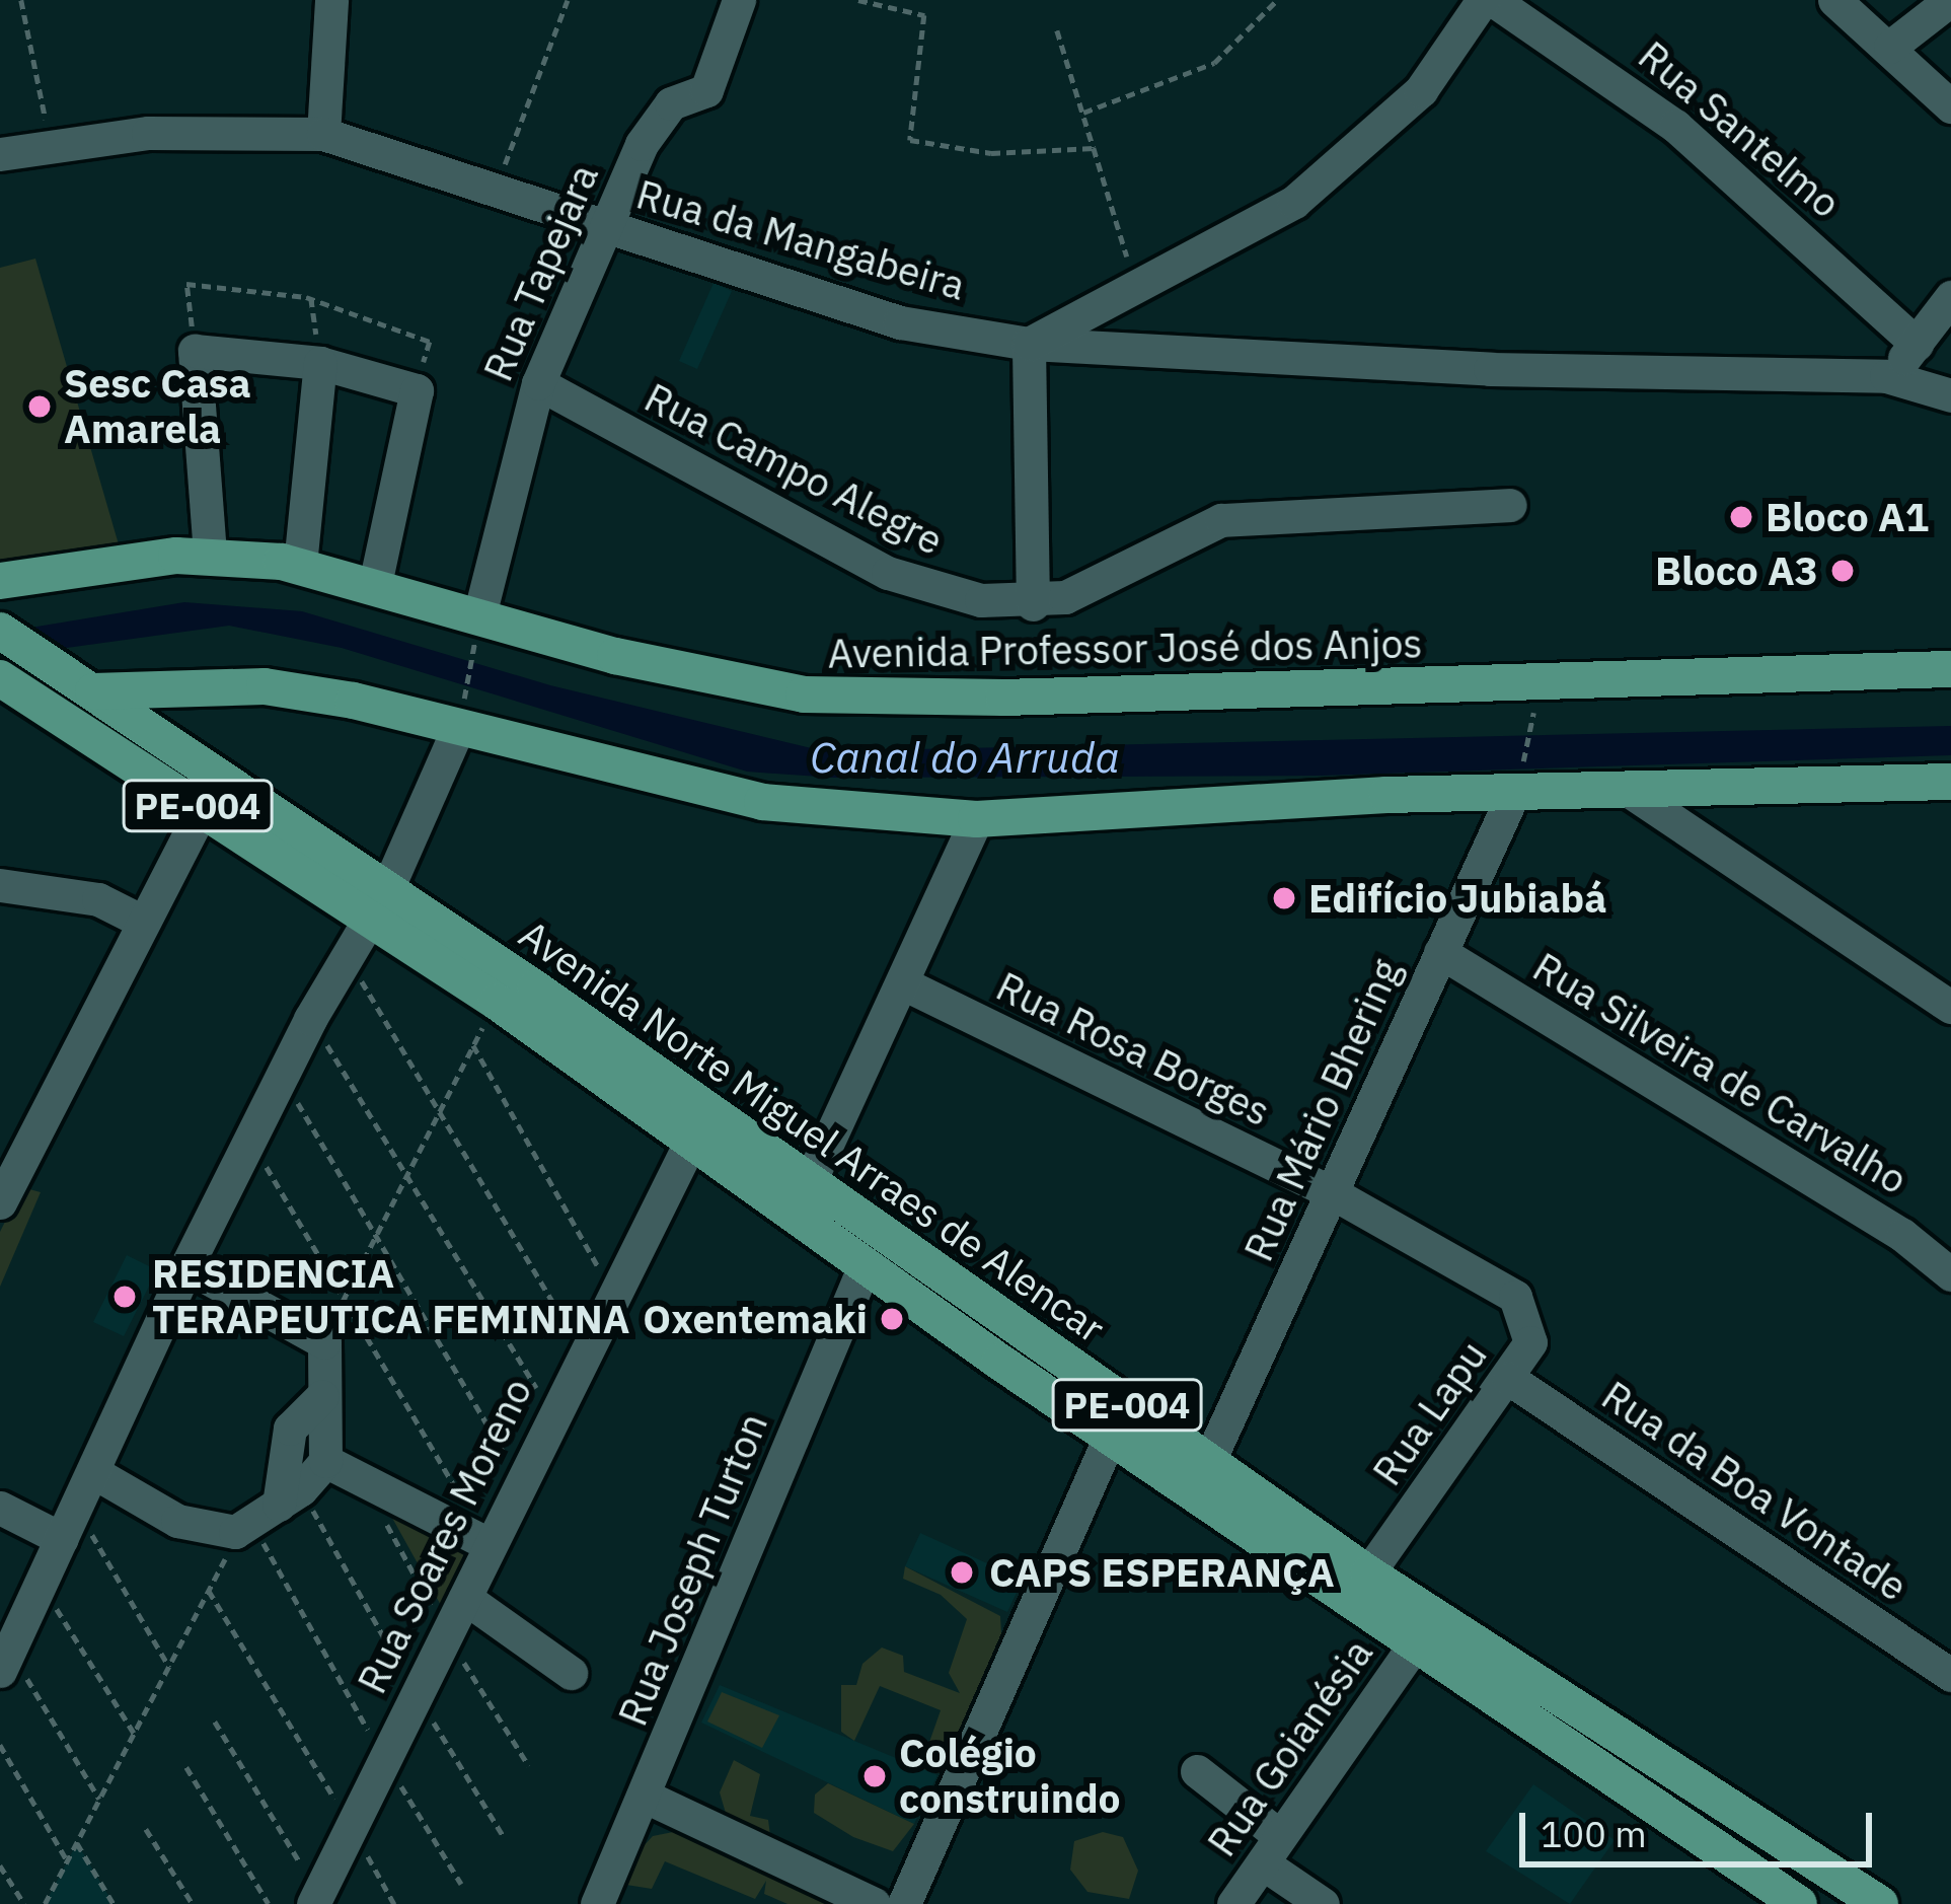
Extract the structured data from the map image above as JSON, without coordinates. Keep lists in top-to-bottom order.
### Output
{
  "streets": {
    "main road": ["Avenida Professor José dos Anjos", "PE-004", "Avenida Norte Miguel Arraes de Alencar"],
    "street": [
      "Rua Santelmo",
      "Rua da Mangabeira",
      "Rua Tapejara",
      "Rua Campo Alegre",
      "Rua Rosa Borges",
      "Rua Silveira de Carvalho",
      "Rua Mário Bhering",
      "Rua Lapu",
      "Rua da Boa Vontade",
      "Rua Soares Moreno",
      "Rua Joseph Turton",
      "Rua Goianésia"
    ]
  },
  "crossings": [
    ["Rua da Mangabeira", "Rua Tapejara"],
    ["Rua Tapejara", "Rua Campo Alegre"],
    ["Rua Tapejara", "Avenida Professor José dos Anjos"],
    ["Avenida Professor José dos Anjos", "Avenida Norte Miguel Arraes de Alencar"],
    ["Rua Rosa Borges", "Rua Mário Bhering"],
    ["Rua Rosa Borges", "Rua Lapu"],
    ["Rua Silveira de Carvalho", "Rua Mário Bhering"],
    ["Rua Mário Bhering", "Avenida Norte Miguel Arraes de Alencar"],
    ["Avenida Norte Miguel Arraes de Alencar", "Rua Lapu"],
    ["Avenida Norte Miguel Arraes de Alencar", "Rua Soares Moreno"],
    ["Avenida Norte Miguel Arraes de Alencar", "Rua Joseph Turton"],
    ["Avenida Norte Miguel Arraes de Alencar", "Rua Goianésia"],
    ["Rua Lapu", "Rua da Boa Vontade"]
  ],
  "water": ["Canal do Arruda"],
  "places": [
    "Sesc Casa Amarela",
    "Bloco A1",
    "Bloco A3",
    "Edifício Jubiabá",
    "RESIDENCIA TERAPEUTICA FEMININA",
    "Oxentemaki",
    "CAPS ESPERANÇA",
    "Colégio construindo"
  ],
  "scale_bar": "100 m"
}
